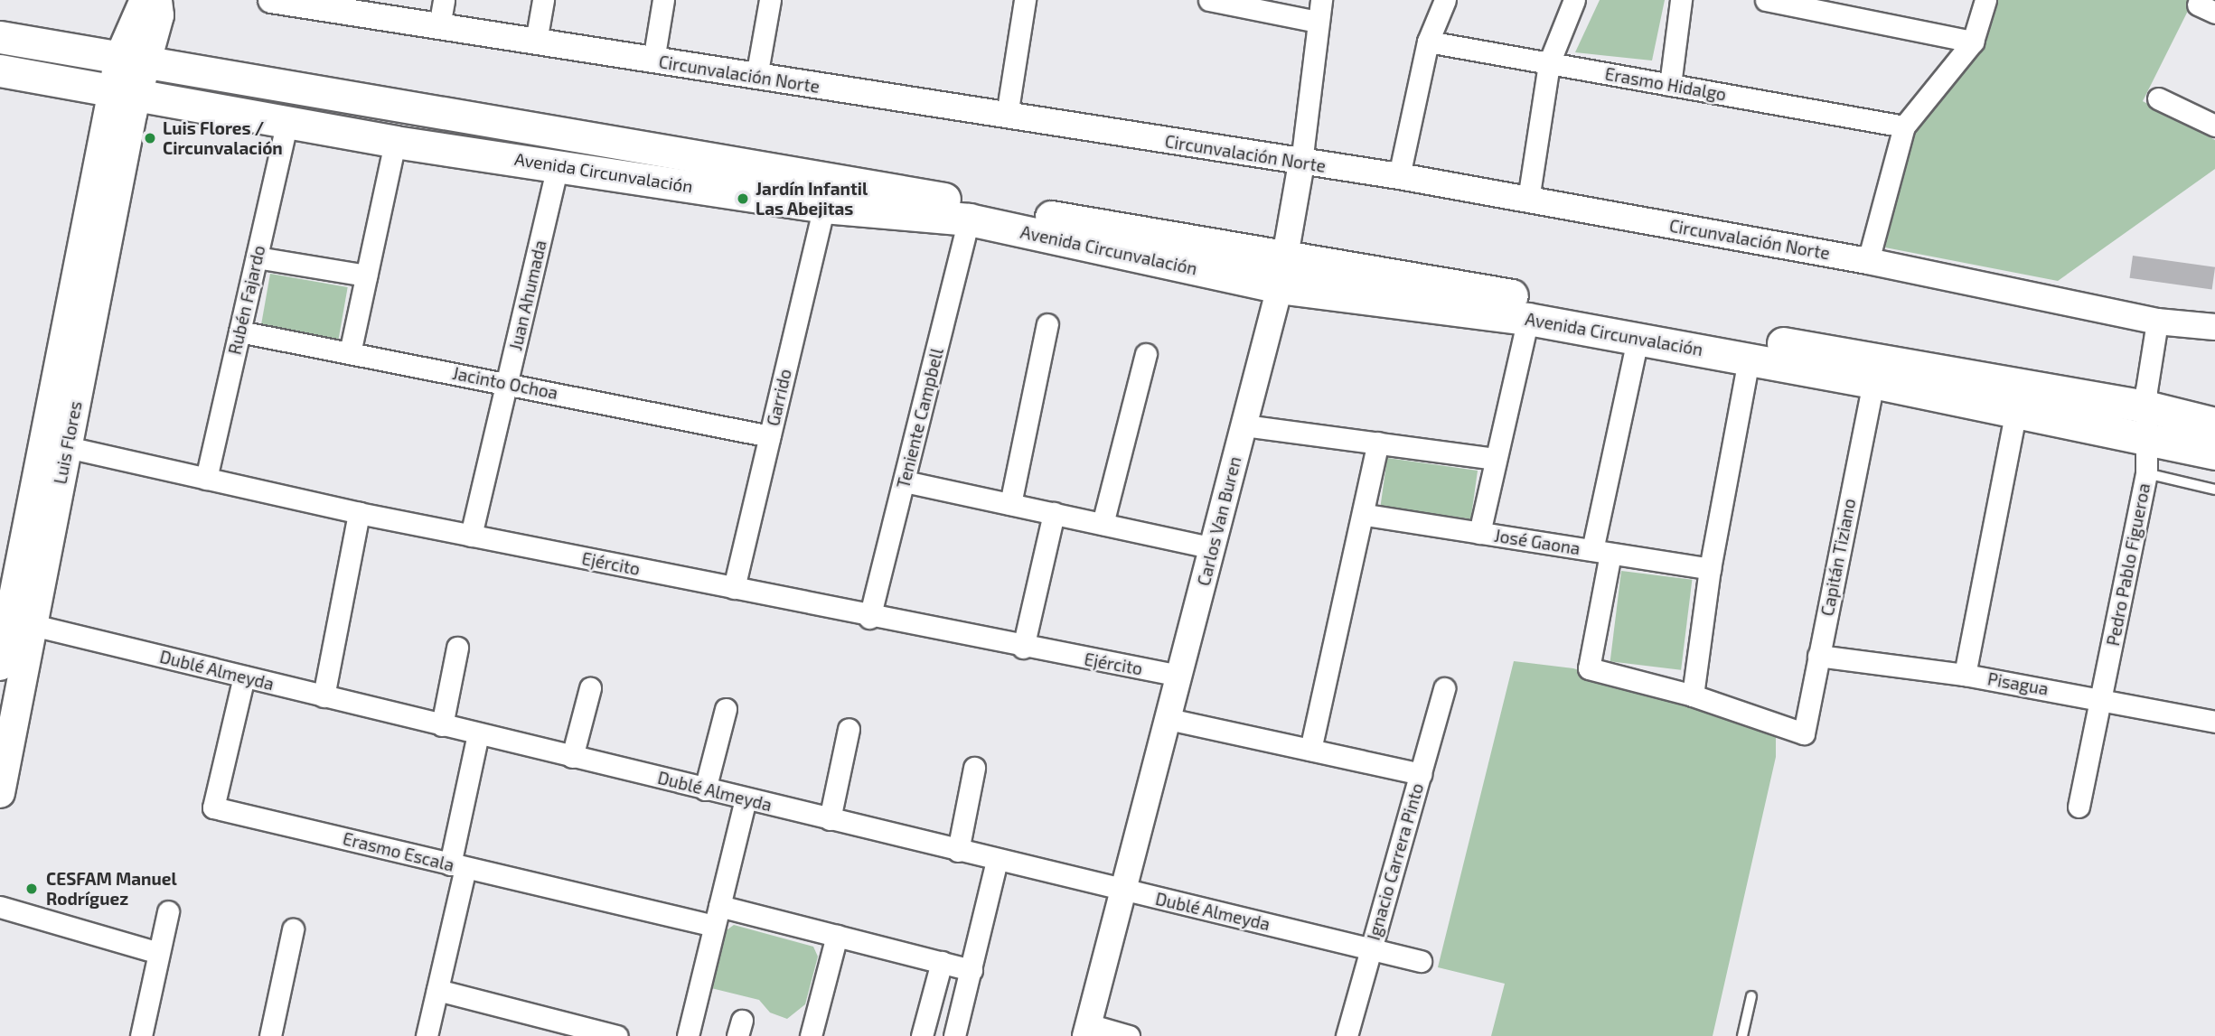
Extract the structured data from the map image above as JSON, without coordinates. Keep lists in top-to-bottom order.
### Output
{
  "streets": {
    "main road": ["Avenida Circunvalación", "Luis Flores"],
    "street": [
      "Circunvalación Norte",
      "Erasmo Hidalgo",
      "Juan Ahumada",
      "Rubén Fajardo",
      "Jacinto Ochoa",
      "Garrido",
      "Teniente Campbell",
      "Carlos Van Buren",
      "José Gaona",
      "Capitán Tiziano",
      "Ejército",
      "Pedro Pablo Figueroa",
      "Dublé Almeyda",
      "Pisagua",
      "Erasmo Escala",
      "Ignacio Carrera Pinto"
    ]
  },
  "crossings": [
    ["Circunvalación Norte", "Carlos Van Buren"],
    ["Circunvalación Norte", "Pedro Pablo Figueroa"],
    ["Avenida Circunvalación", "Juan Ahumada"],
    ["Avenida Circunvalación", "Rubén Fajardo"],
    ["Avenida Circunvalación", "Garrido"],
    ["Avenida Circunvalación", "Teniente Campbell"],
    ["Avenida Circunvalación", "Luis Flores"],
    ["Avenida Circunvalación", "Carlos Van Buren"],
    ["Avenida Circunvalación", "Capitán Tiziano"],
    ["Avenida Circunvalación", "Pedro Pablo Figueroa"],
    ["Juan Ahumada", "Jacinto Ochoa"],
    ["Juan Ahumada", "Ejército"],
    ["Rubén Fajardo", "Jacinto Ochoa"],
    ["Rubén Fajardo", "Ejército"],
    ["Jacinto Ochoa", "Garrido"],
    ["Garrido", "Ejército"],
    ["Teniente Campbell", "Ejército"],
    ["Luis Flores", "Ejército"],
    ["Luis Flores", "Dublé Almeyda"],
    ["Carlos Van Buren", "Ejército"],
    ["Carlos Van Buren", "Dublé Almeyda"],
    ["Capitán Tiziano", "Pisagua"],
    ["Pedro Pablo Figueroa", "Pisagua"],
    ["Dublé Almeyda", "Erasmo Escala"],
    ["Dublé Almeyda", "Ignacio Carrera Pinto"]
  ],
  "places": ["Luis Flores / Circunvalación", "Jardín Infantil Las Abejitas", "CESFAM Manuel Rodríguez"]
}
